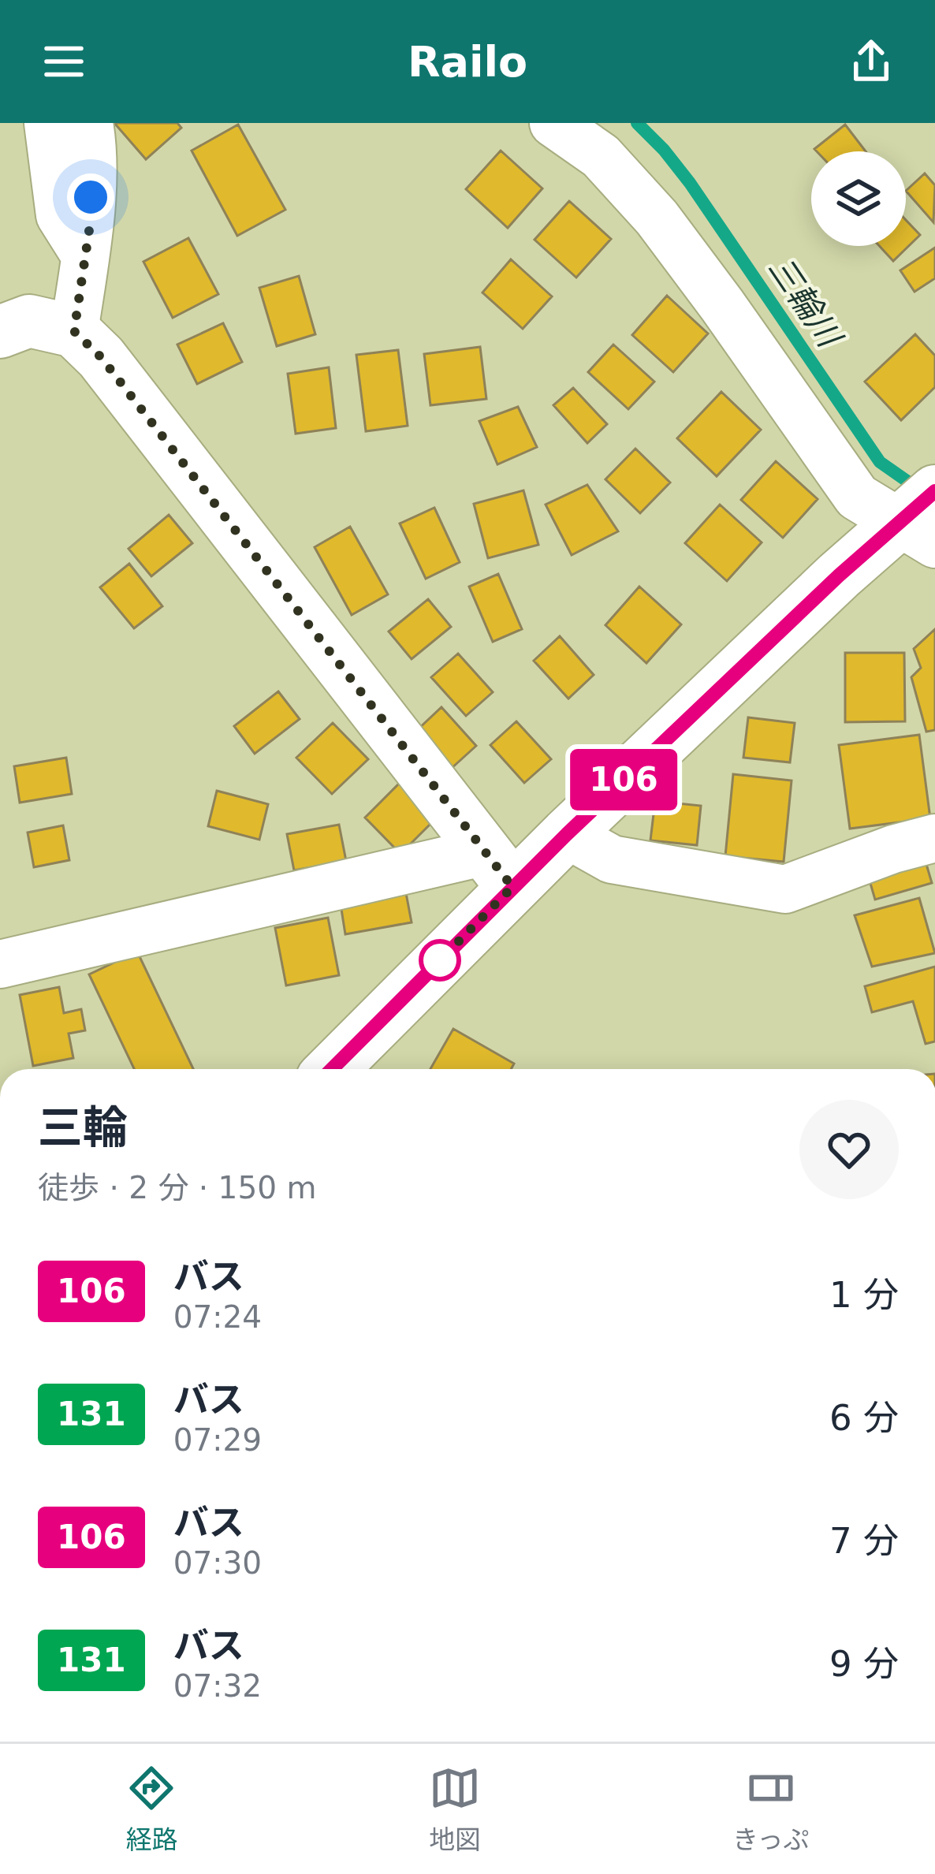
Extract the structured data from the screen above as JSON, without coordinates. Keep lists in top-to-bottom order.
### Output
{
  "water": ["三輪川"],
  "lines": ["bus line 106"],
  "page": {
    "header": "Railo",
    "on_map": "106",
    "heading": ["三輪", "徒歩 · 2 分 · 150 m"],
    "list": [
      {
        "mark": "106",
        "name": "バス",
        "note": "07:24",
        "value": "1 分"
      },
      {
        "mark": "131",
        "name": "バス",
        "note": "07:29",
        "value": "6 分"
      },
      {
        "mark": "106",
        "name": "バス",
        "note": "07:30",
        "value": "7 分"
      },
      {
        "mark": "131",
        "name": "バス",
        "note": "07:32",
        "value": "9 分"
      }
    ],
    "tabs": ["経路", "地図", "きっぷ"]
  }
}
